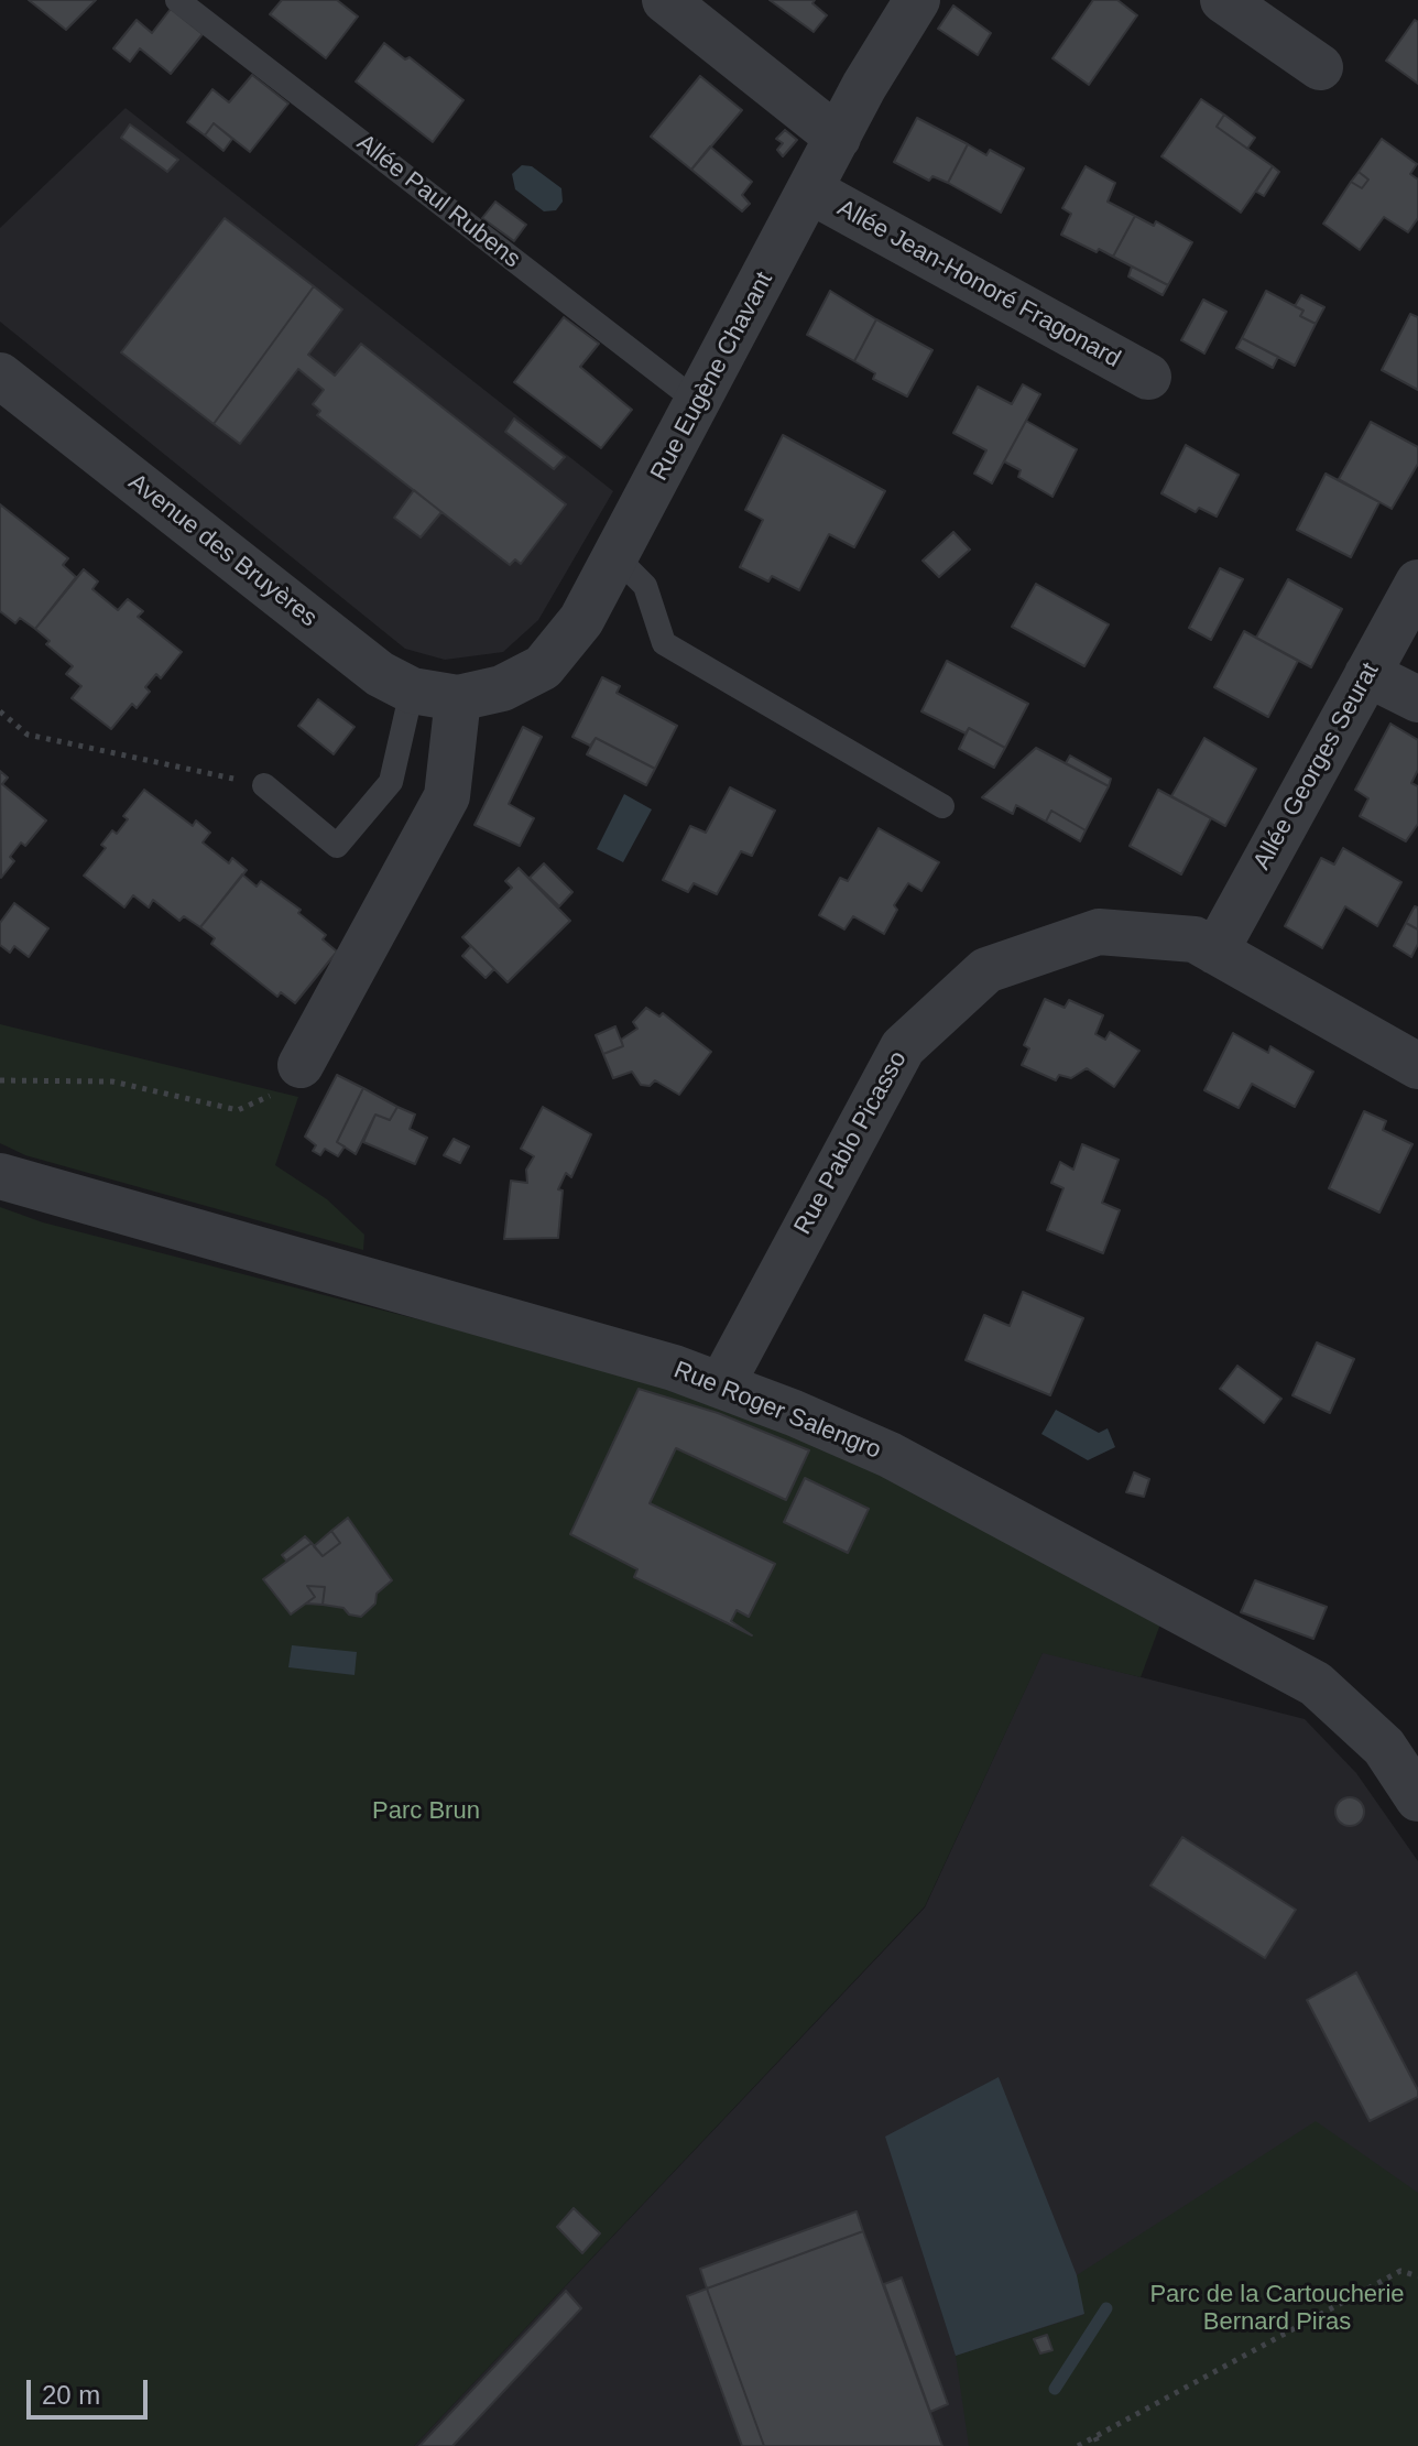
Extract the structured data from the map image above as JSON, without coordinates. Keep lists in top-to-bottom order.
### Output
{
  "streets": {
    "street": [
      "Allée Jean-Honoré Fragonard",
      "Rue Eugène Chavant",
      "Avenue des Bruyères",
      "Allée Georges Seurat",
      "Rue Pablo Picasso",
      "Rue Roger Salengro"
    ],
    "lane": ["Allée Paul Rubens"]
  },
  "crossings": [
    ["Allée Paul Rubens", "Rue Eugène Chavant"],
    ["Allée Jean-Honoré Fragonard", "Rue Eugène Chavant"],
    ["Rue Eugène Chavant", "Avenue des Bruyères"],
    ["Allée Georges Seurat", "Rue Pablo Picasso"],
    ["Rue Pablo Picasso", "Rue Roger Salengro"]
  ],
  "parks": ["Parc Brun", "Parc de la Cartoucherie Bernard Piras"],
  "scale_bar": "20 m"
}
